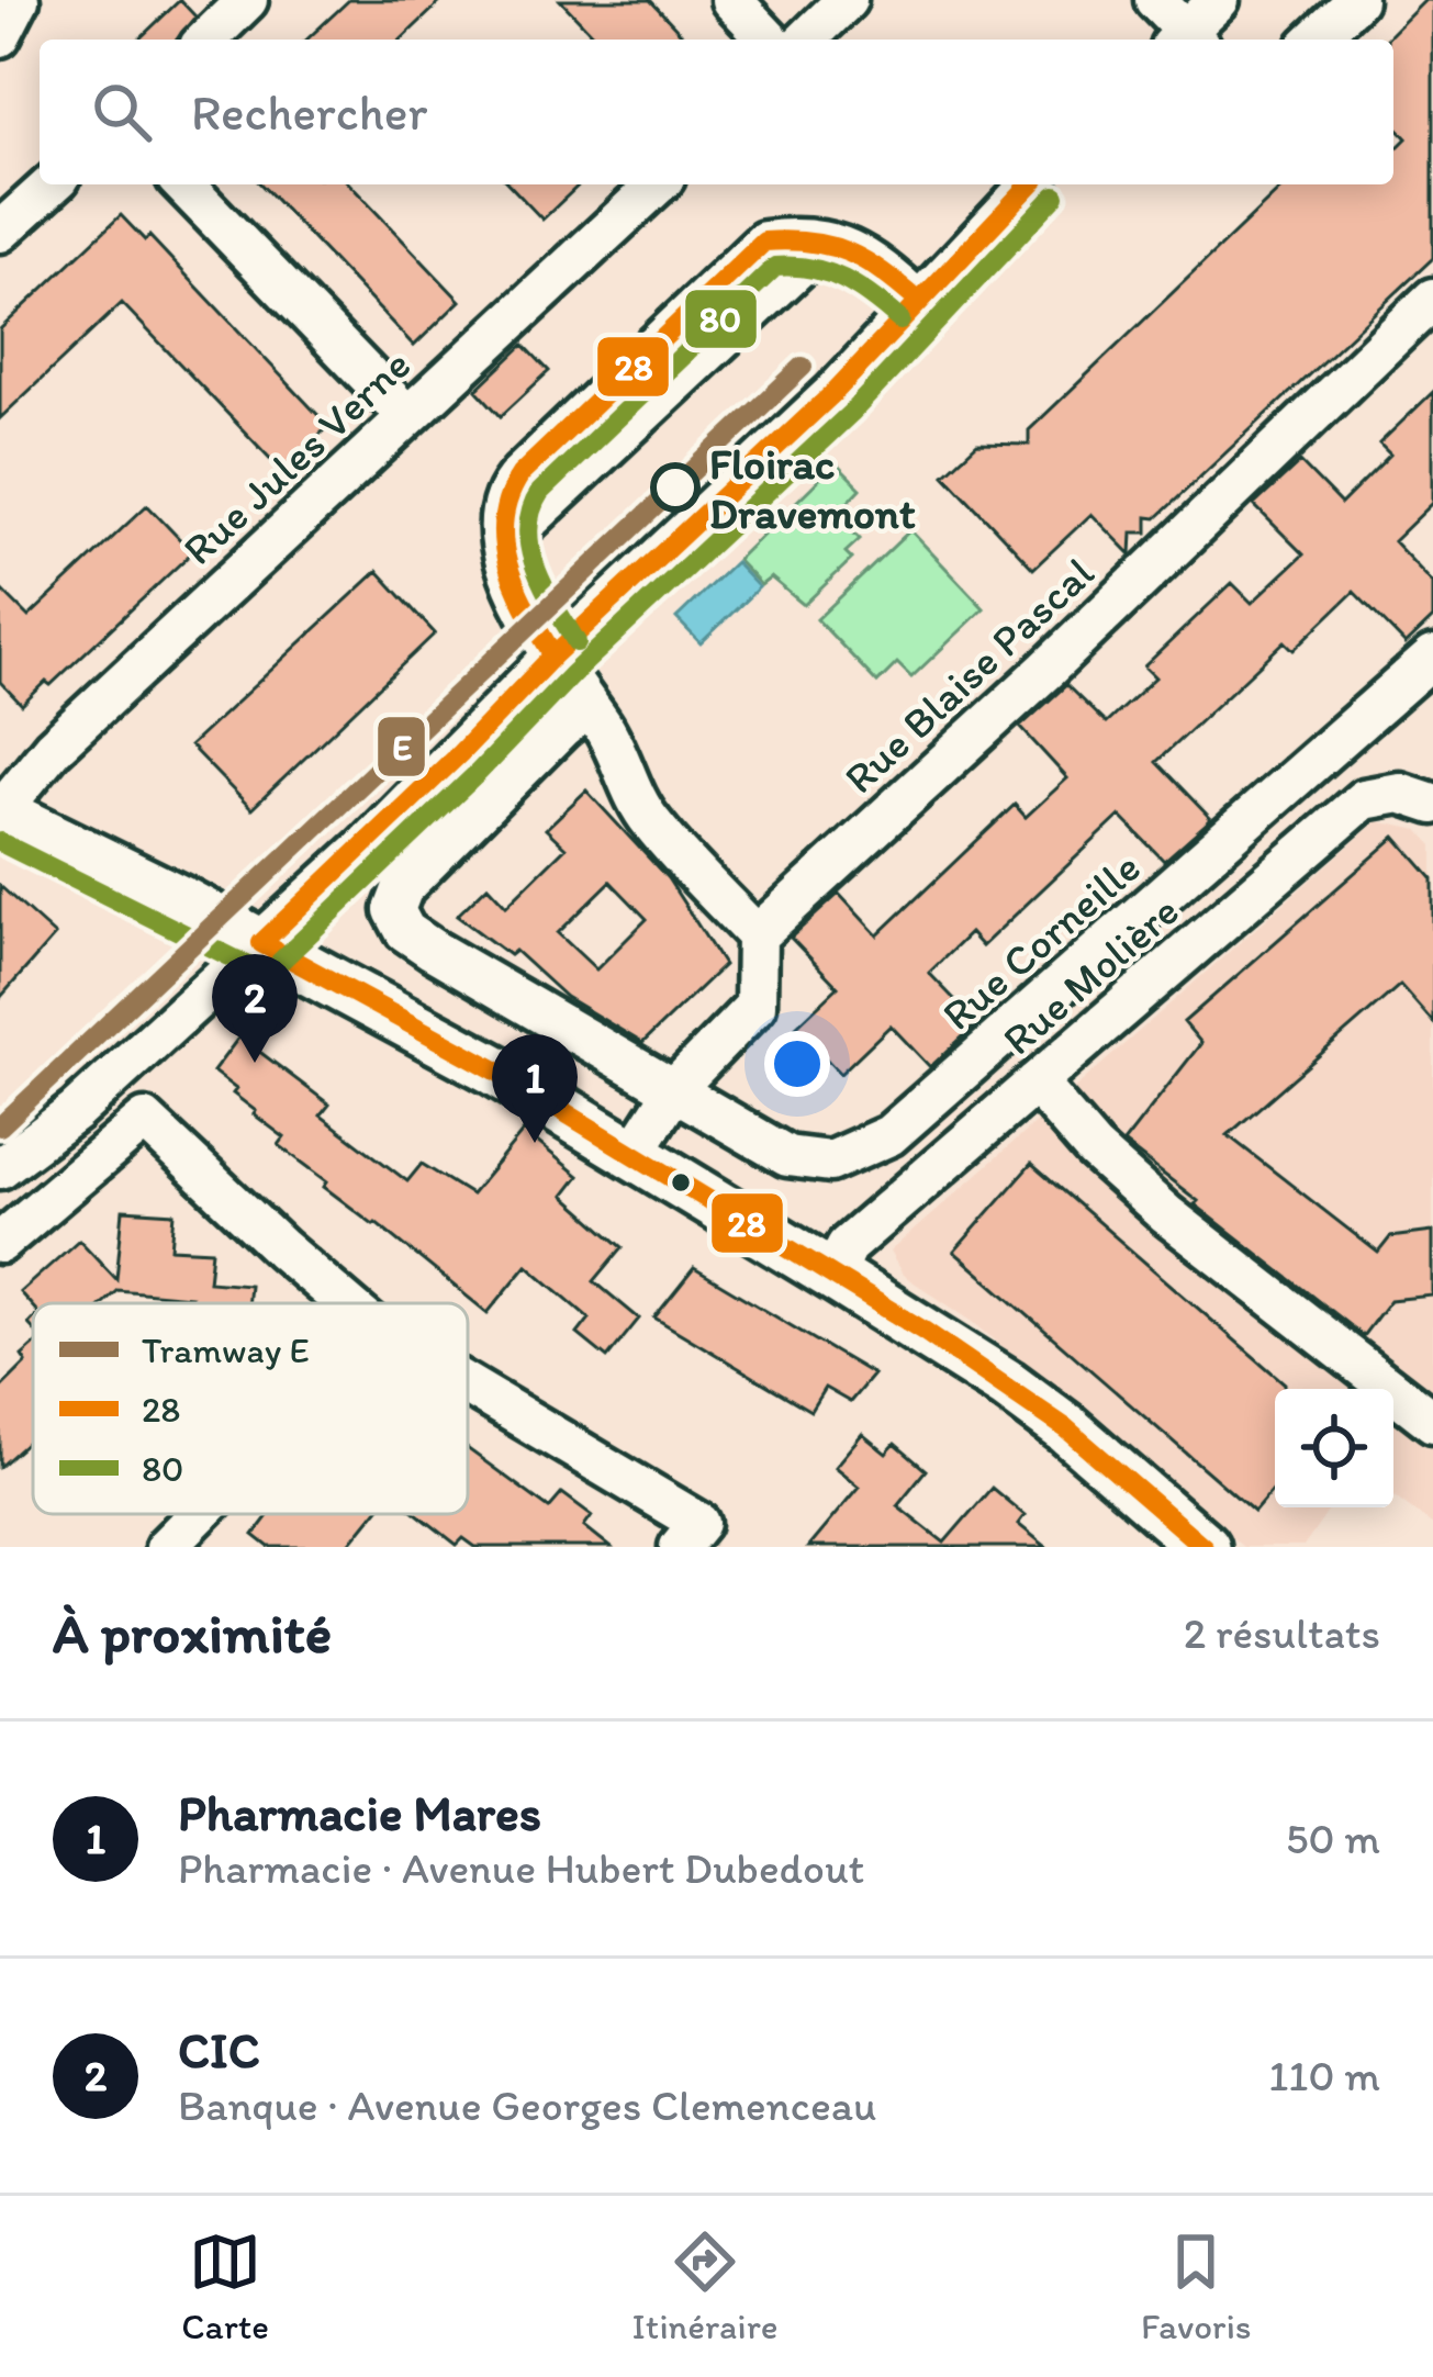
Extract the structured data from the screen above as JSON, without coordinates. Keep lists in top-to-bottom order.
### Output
{
  "streets": {
    "street": [
      "Rue Jules Verne",
      "Rue Blaise Pascal",
      "Rue Corneille",
      "Rue Molière"
    ]
  },
  "places": ["Floirac Dravemont"],
  "lines": ["transit line 28", "transit line 80", "tram line E"],
  "legend": ["Tramway E", "28", "80"],
  "page": {
    "search": "Rechercher",
    "pins": ["2", "1"],
    "heading": ["À proximité", "2 résultats"],
    "list": [
      {
        "mark": "1",
        "name": "Pharmacie Mares",
        "note": "Pharmacie · Avenue Hubert Dubedout",
        "value": "50 m"
      },
      {
        "mark": "2",
        "name": "CIC",
        "note": "Banque · Avenue Georges Clemenceau",
        "value": "110 m"
      }
    ],
    "nav": ["Carte", "Itinéraire", "Favoris"]
  }
}
